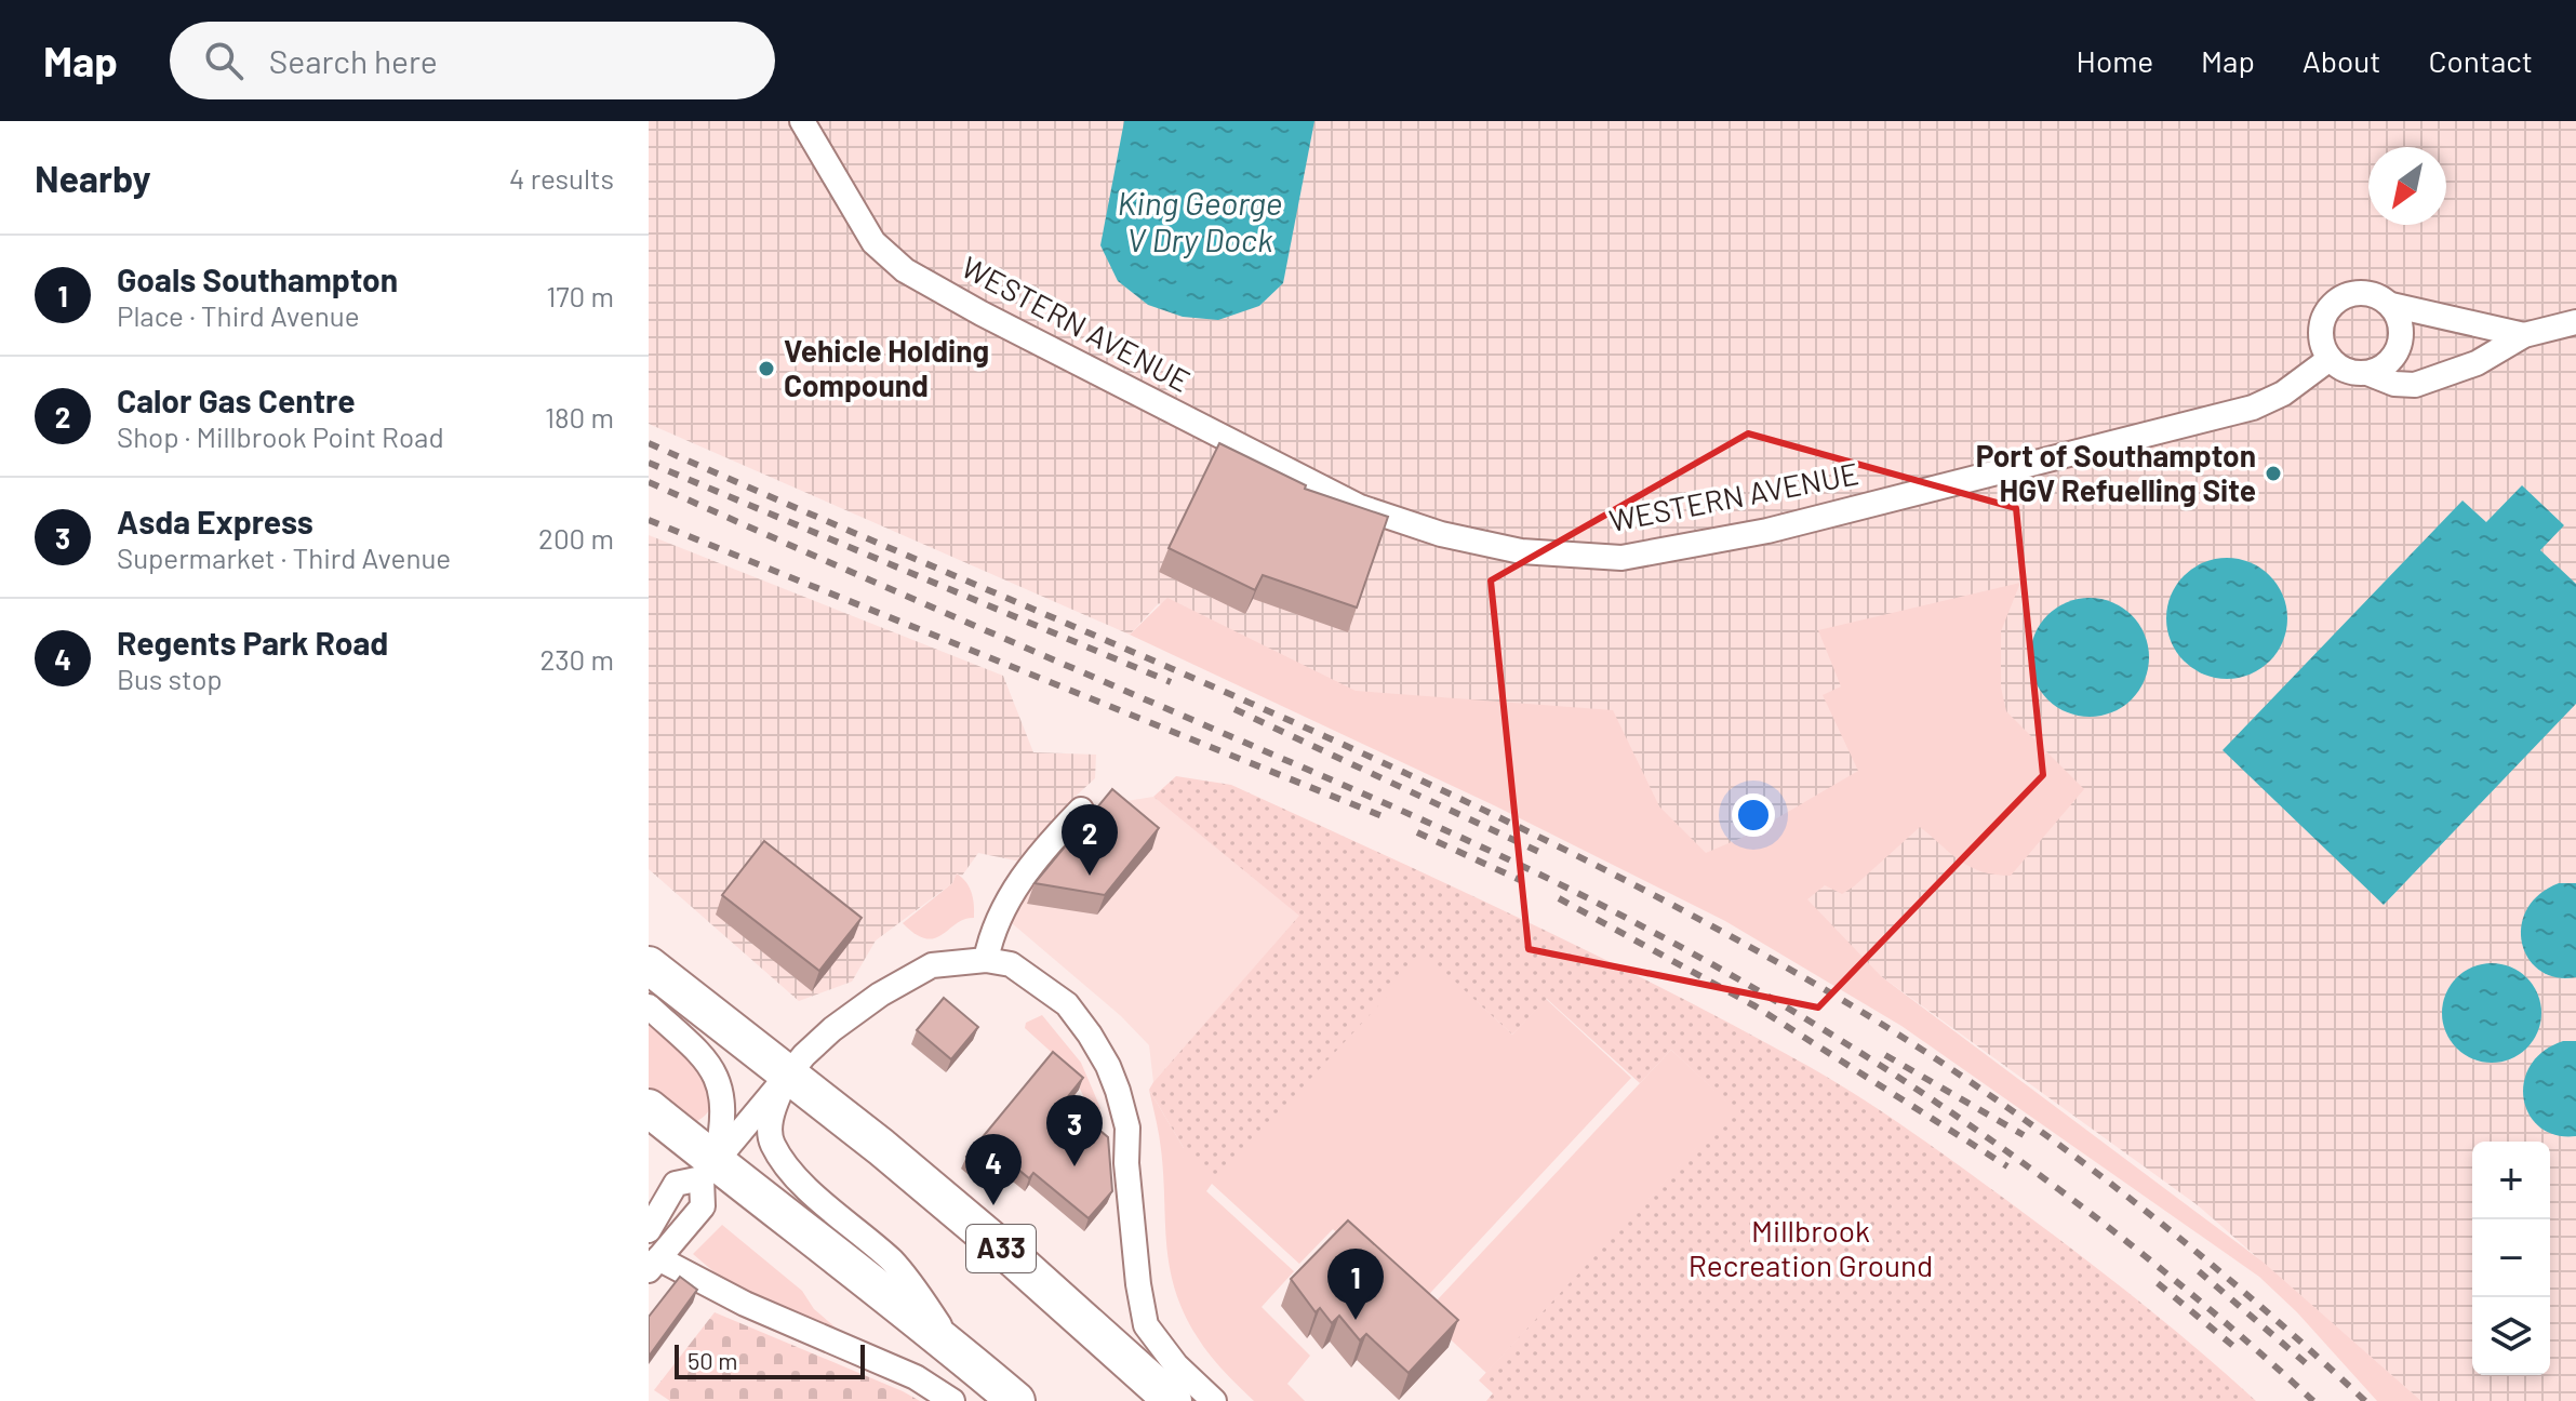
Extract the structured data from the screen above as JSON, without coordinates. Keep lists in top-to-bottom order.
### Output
{
  "streets": {
    "highway": ["A33"],
    "street": ["WESTERN AVENUE"]
  },
  "water": ["King George V Dry Dock"],
  "parks": ["Millbrook Recreation Ground"],
  "places": ["Vehicle Holding Compound", "Port of Southampton HGV Refuelling Site"],
  "scale_bar": "50 m",
  "north": "bottom left",
  "page": {
    "header": "Map",
    "search": "Search here",
    "nav": [
      "Home",
      "Map",
      "About",
      "Contact"
    ],
    "heading": ["Nearby", "4 results"],
    "list": [
      {
        "mark": "1",
        "name": "Goals Southampton",
        "note": "Place · Third Avenue",
        "value": "170 m"
      },
      {
        "mark": "2",
        "name": "Calor Gas Centre",
        "note": "Shop · Millbrook Point Road",
        "value": "180 m"
      },
      {
        "mark": "3",
        "name": "Asda Express",
        "note": "Supermarket · Third Avenue",
        "value": "200 m"
      },
      {
        "mark": "4",
        "name": "Regents Park Road",
        "note": "Bus stop",
        "value": "230 m"
      }
    ],
    "pins": [
      "2",
      "3",
      "4",
      "1"
    ],
    "map_buttons": ["+", "−"],
    "scale": "50 m"
  }
}
